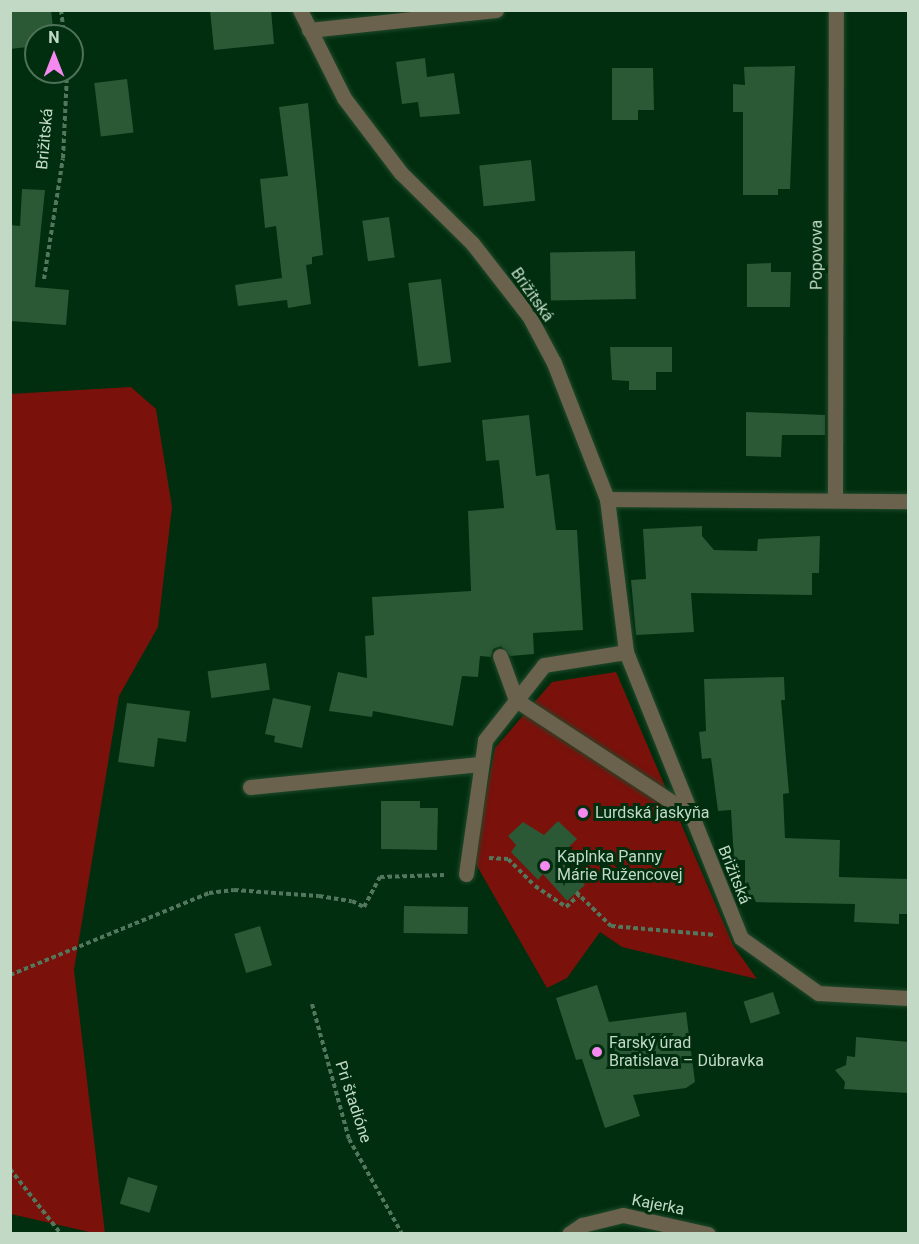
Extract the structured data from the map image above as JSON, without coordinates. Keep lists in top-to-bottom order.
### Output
{
  "streets": {
    "street": ["Brižitská", "Popovova", "Kajerka"],
    "path": ["Pri štadióne"]
  },
  "places": ["Lurdská jaskyňa", "Kaplnka Panny Márie Ružencovej", "Farský úrad Bratislava – Dúbravka"],
  "north": "top"
}
